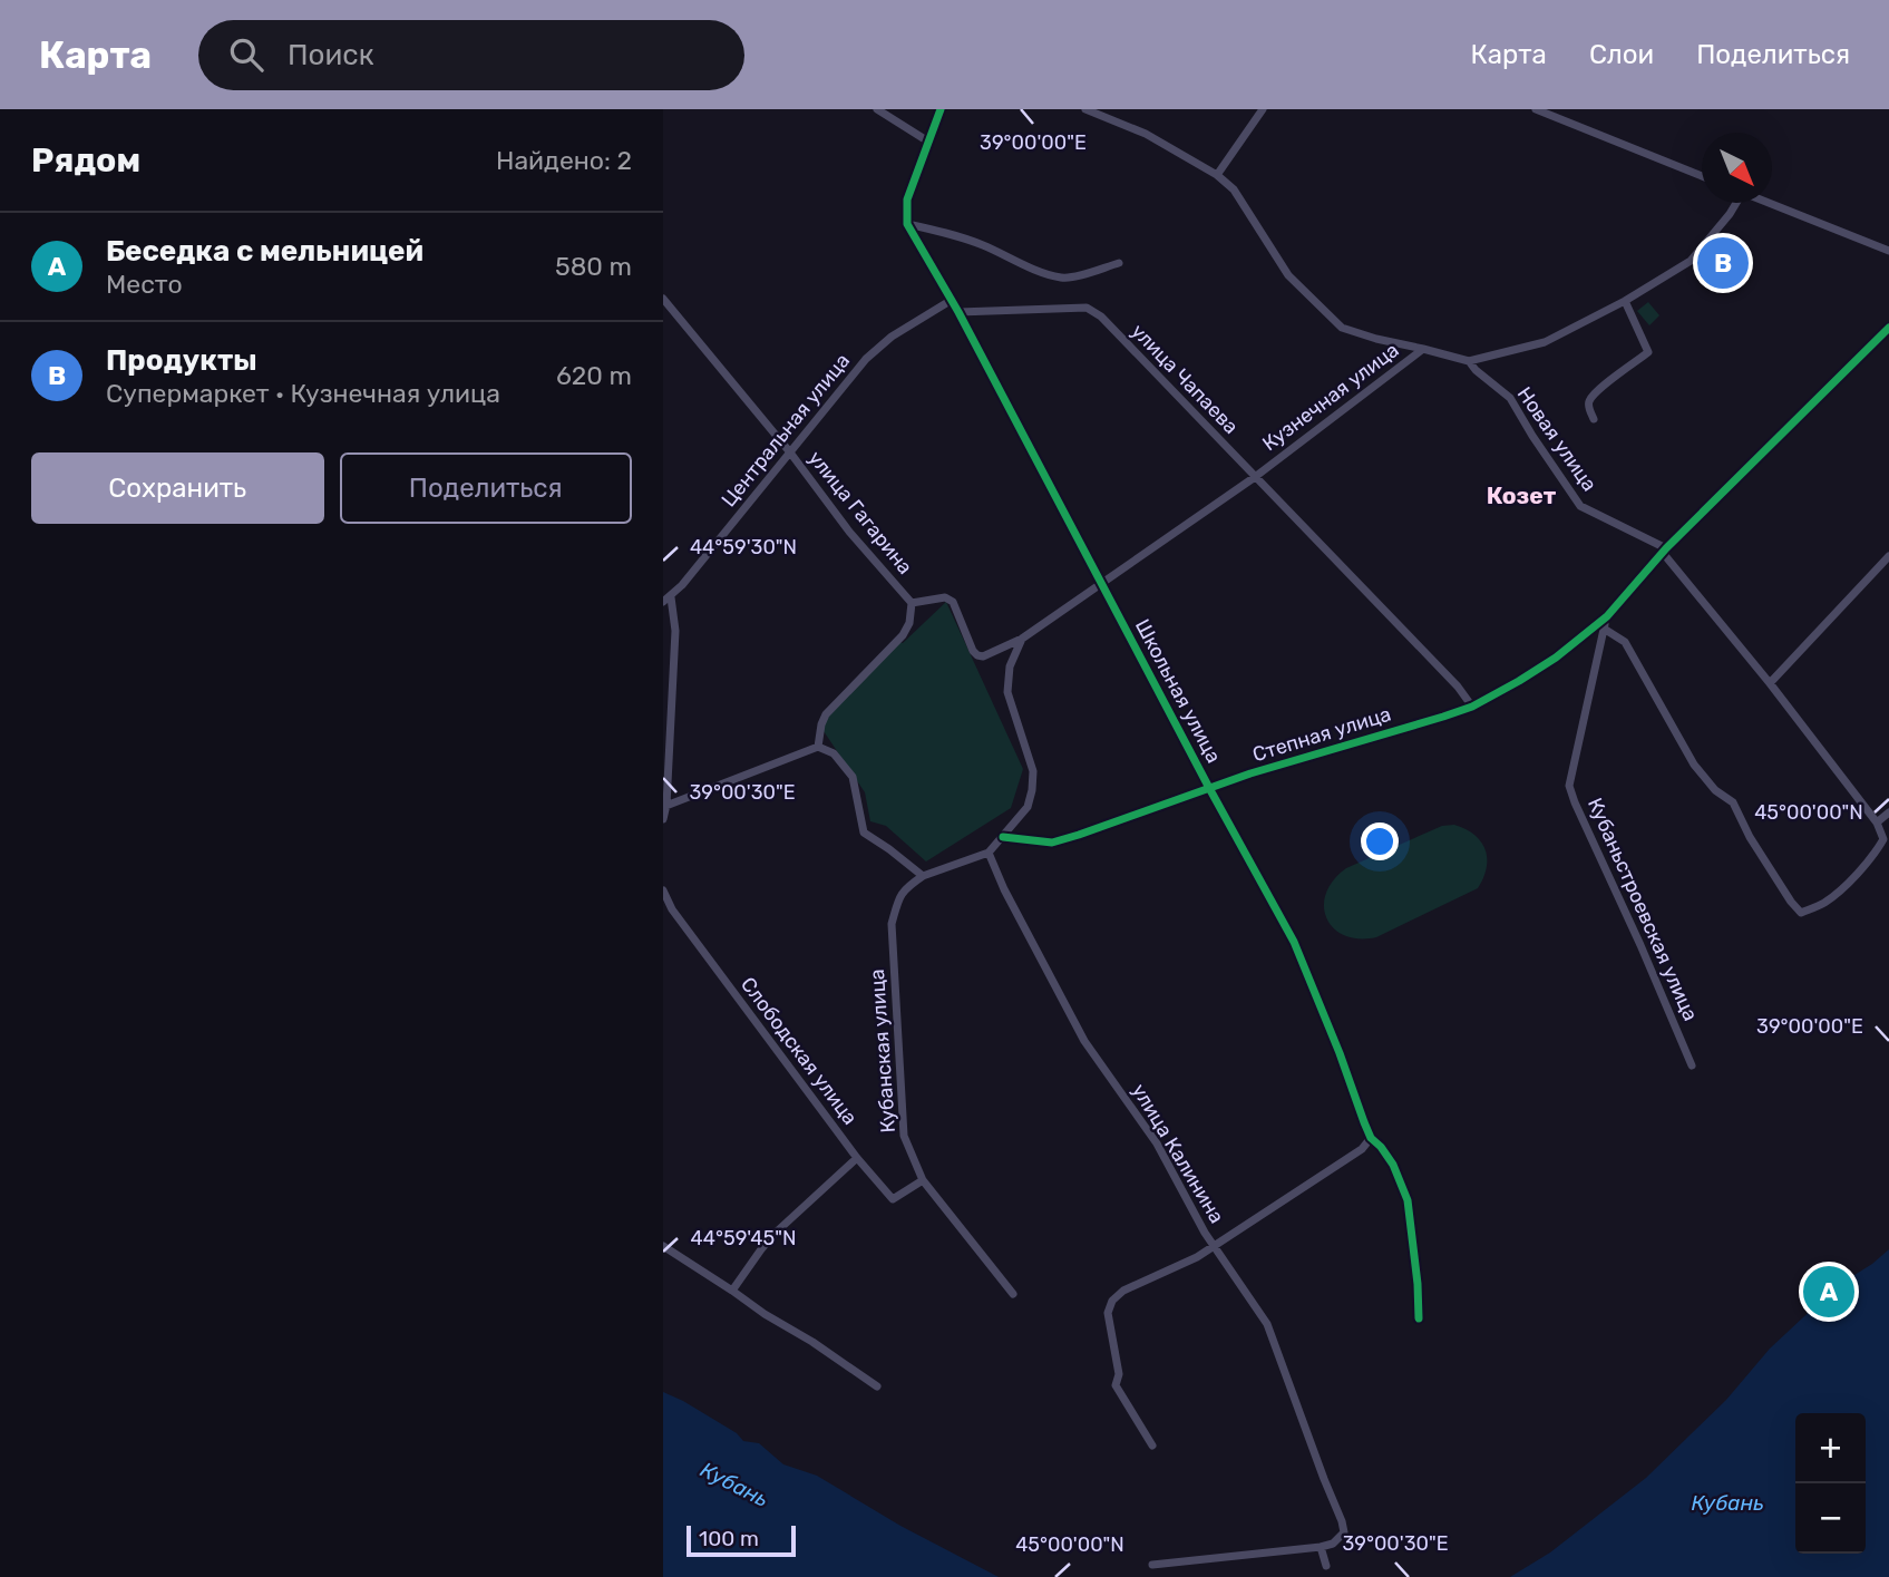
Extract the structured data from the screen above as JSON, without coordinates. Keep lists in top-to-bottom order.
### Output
{
  "streets": {
    "street": [
      "улица Чапаева",
      "Кузнечная улица",
      "Центральная улица",
      "Новая улица",
      "улица Гагарина",
      "Школьная улица",
      "Степная улица",
      "Кубаньстроевская улица",
      "Слободская улица",
      "Кубанская улица",
      "улица Калинина"
    ]
  },
  "crossings": [
    ["улица Чапаева", "Кузнечная улица"],
    ["улица Чапаева", "Школьная улица"],
    ["улица Чапаева", "Степная улица"],
    ["Кузнечная улица", "Новая улица"],
    ["Кузнечная улица", "улица Гагарина"],
    ["Кузнечная улица", "Школьная улица"],
    ["Центральная улица", "улица Гагарина"],
    ["Центральная улица", "Школьная улица"],
    ["Новая улица", "Степная улица"],
    ["Школьная улица", "Степная улица"],
    ["Степная улица", "Кубаньстроевская улица"],
    ["Слободская улица", "Кубанская улица"]
  ],
  "districts": ["Козет"],
  "water": ["Кубань"],
  "scale_bar": "100 m",
  "north": "bottom right",
  "page": {
    "header": "Карта",
    "search": "Поиск",
    "nav": ["Карта", "Слои", "Поделиться"],
    "heading": ["Рядом", "Найдено: 2"],
    "list": [
      {
        "mark": "A",
        "name": "Беседка с мельницей",
        "note": "Место",
        "value": "580 m"
      },
      {
        "mark": "B",
        "name": "Продукты",
        "note": "Супермаркет · Кузнечная улица",
        "value": "620 m"
      }
    ],
    "pins": ["B", "A"],
    "buttons": ["Сохранить", "Поделиться"],
    "map_buttons": ["+", "−"],
    "scale": "100 m"
  },
  "coordinates": [
    "39°00'00\"E",
    "44°59'30\"N",
    "39°00'30\"E",
    "45°00'00\"N",
    "44°59'45\"N"
  ]
}
